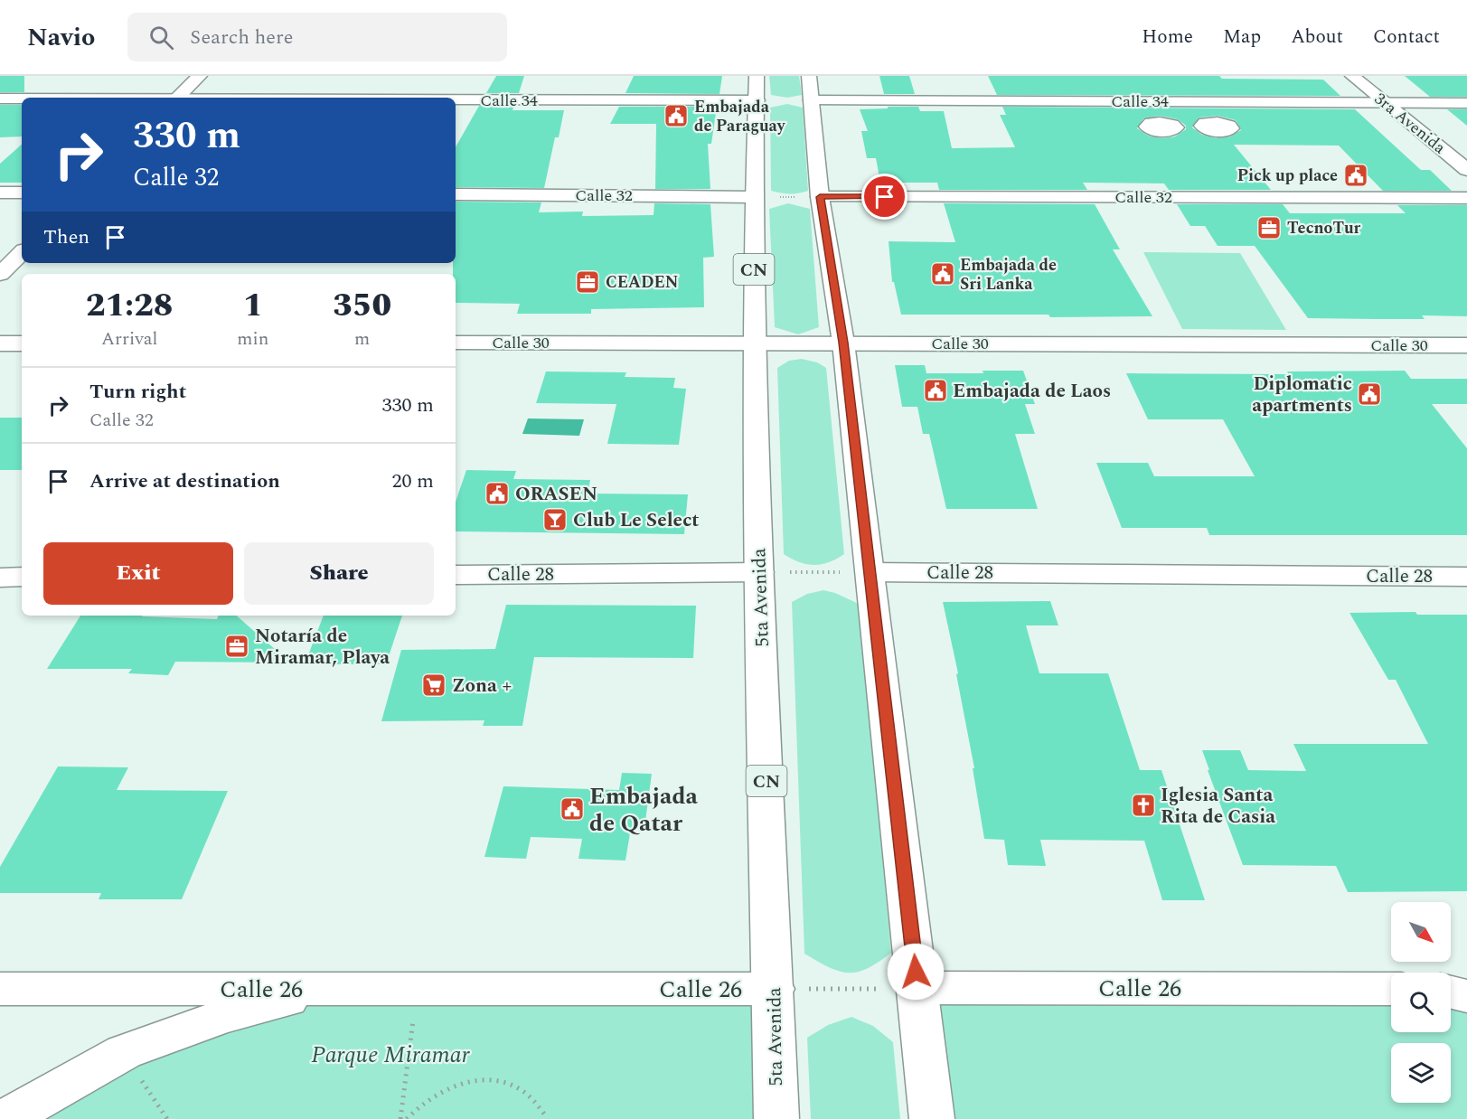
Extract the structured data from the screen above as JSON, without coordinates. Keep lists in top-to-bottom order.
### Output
{
  "streets": {
    "main road": [
      "Calle 34",
      "3ra Avenida",
      "Calle 32",
      "CN",
      "Calle 30",
      "Calle 28",
      "5ta Avenida",
      "Calle 26"
    ]
  },
  "crossings": [
    ["Calle 34", "3ra Avenida"],
    ["Calle 34", "5ta Avenida"],
    ["Calle 32", "5ta Avenida"],
    ["Calle 30", "5ta Avenida"],
    ["Calle 28", "5ta Avenida"],
    ["5ta Avenida", "Calle 26"]
  ],
  "parks": ["Parque Miramar"],
  "places": {
    "public building": [
      "Embajada de Paraguay",
      "Pick up place",
      "Embajada de Sri Lanka",
      "Embajada de Laos",
      "Diplomatic apartments",
      "ORASEN",
      "Embajada de Qatar"
    ],
    "office": ["TecnoTur", "CEADEN", "Notaría de Miramar, Playa"],
    "bar": ["Club Le Select"],
    "supermarket": ["Zona +"],
    "church": ["Iglesia Santa Rita de Casia"]
  },
  "north": "bottom right",
  "page": {
    "header": "Navio",
    "search": "Search here",
    "nav": [
      "Home",
      "Map",
      "About",
      "Contact"
    ],
    "turn": ["330 m", "Calle 32"],
    "then": "Then",
    "eta": [
      "21:28",
      "Arrival",
      "1",
      "min",
      "350",
      "m"
    ],
    "list": [
      {
        "name": "Turn right",
        "note": "Calle 32",
        "value": "330 m"
      },
      {
        "name": "Arrive at destination",
        "value": "20 m"
      }
    ],
    "buttons": ["Exit", "Share"]
  }
}
